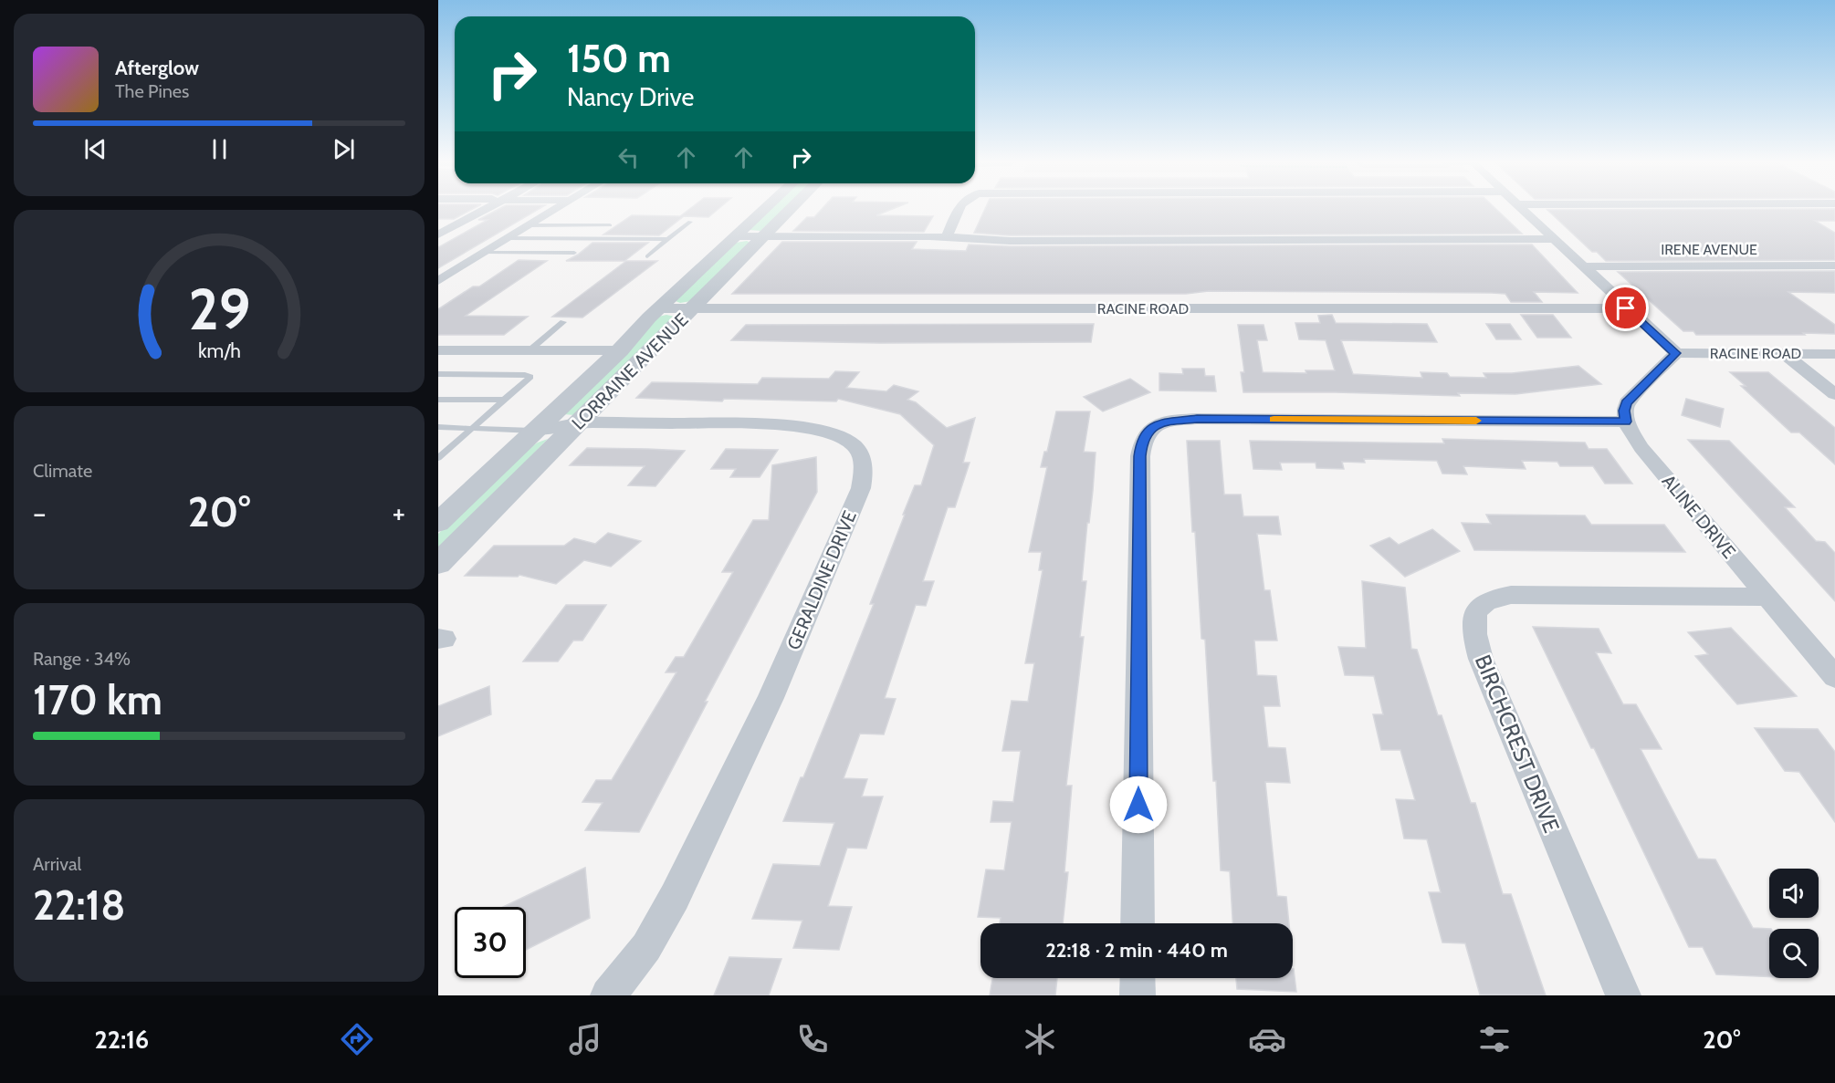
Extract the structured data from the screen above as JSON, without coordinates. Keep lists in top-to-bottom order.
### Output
{
  "streets": {
    "street": [
      "IRENE AVENUE",
      "RACINE ROAD",
      "LORRAINE AVENUE",
      "ALINE DRIVE",
      "GERALDINE DRIVE",
      "BIRCHCREST DRIVE"
    ]
  },
  "crossings": [
    ["RACINE ROAD", "LORRAINE AVENUE"],
    ["LORRAINE AVENUE", "GERALDINE DRIVE"],
    ["ALINE DRIVE", "BIRCHCREST DRIVE"]
  ],
  "page": {
    "turn": ["150 m", "Nancy Drive"],
    "song": ["Afterglow", "The Pines"],
    "tile": [
      "Climate",
      ["Range · 34%", "170 km"],
      ["Arrival", "22:18"]
    ],
    "heat": ["−", "20°", "+"],
    "limit": "30",
    "trip": "22:18 · 2 min · 440 m",
    "tabs": ["22:16", "20°"],
    "gauge": ["29", "km/h"]
  }
}
